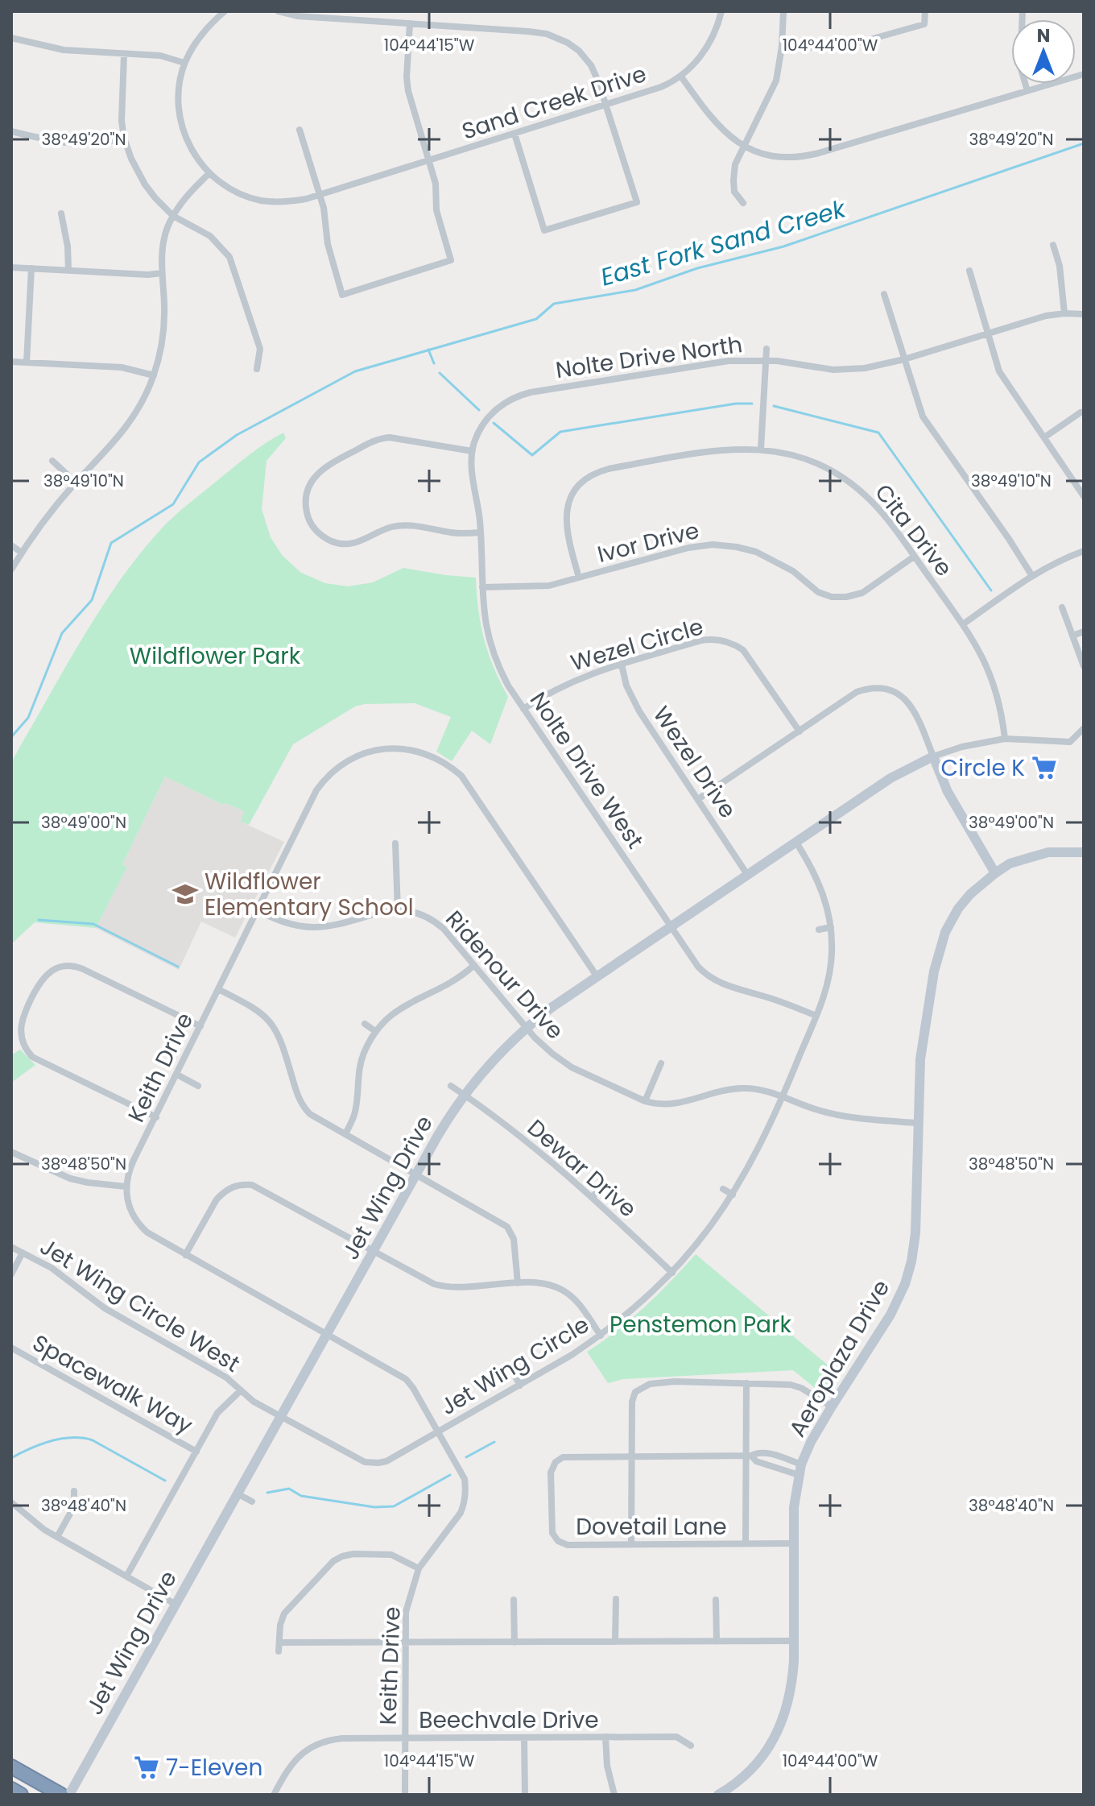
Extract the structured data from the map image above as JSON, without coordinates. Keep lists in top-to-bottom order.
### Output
{
  "streets": {
    "main road": ["Jet Wing Drive", "Aeroplaza Drive"],
    "street": [
      "Sand Creek Drive",
      "Nolte Drive North",
      "Cita Drive",
      "Ivor Drive",
      "Wezel Circle",
      "Wezel Drive",
      "Nolte Drive West",
      "Ridenour Drive",
      "Keith Drive",
      "Dewar Drive",
      "Jet Wing Circle West",
      "Jet Wing Circle",
      "Spacewalk Way",
      "Dovetail Lane",
      "Beechvale Drive"
    ]
  },
  "crossings": [
    ["Nolte Drive North", "Nolte Drive West"],
    ["Cita Drive", "Ivor Drive"],
    ["Cita Drive", "Jet Wing Drive"],
    ["Ivor Drive", "Nolte Drive West"],
    ["Wezel Circle", "Wezel Drive"],
    ["Wezel Circle", "Nolte Drive West"],
    ["Wezel Drive", "Jet Wing Drive"],
    ["Nolte Drive West", "Jet Wing Drive"],
    ["Nolte Drive West", "Jet Wing Circle"],
    ["Ridenour Drive", "Keith Drive"],
    ["Ridenour Drive", "Jet Wing Drive"],
    ["Ridenour Drive", "Aeroplaza Drive"],
    ["Ridenour Drive", "Jet Wing Circle"],
    ["Keith Drive", "Jet Wing Drive"],
    ["Keith Drive", "Jet Wing Circle"],
    ["Keith Drive", "Beechvale Drive"],
    ["Dewar Drive", "Jet Wing Drive"],
    ["Dewar Drive", "Jet Wing Circle"],
    ["Jet Wing Drive", "Jet Wing Circle West"],
    ["Jet Wing Drive", "Jet Wing Circle"],
    ["Jet Wing Circle West", "Jet Wing Circle"],
    ["Aeroplaza Drive", "Dovetail Lane"]
  ],
  "water": ["East Fork Sand Creek"],
  "parks": ["Wildflower Park", "Penstemon Park"],
  "places": {
    "supermarket": ["Circle K", "7-Eleven"],
    "school or university": ["Wildflower Elementary School"]
  },
  "north": "top",
  "coordinates": [
    "104°44'15\"W",
    "104°44'00\"W",
    "38°49'20\"N",
    "38°49'10\"N",
    "38°49'00\"N",
    "38°48'50\"N",
    "38°48'40\"N"
  ]
}
